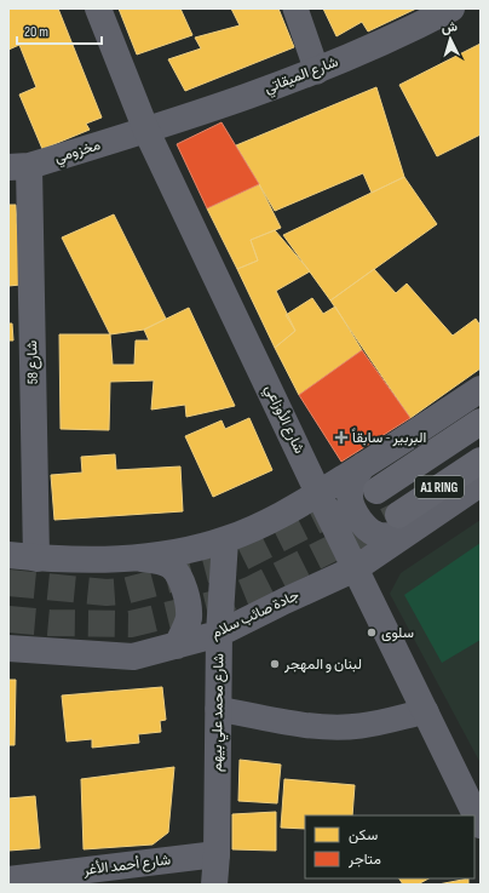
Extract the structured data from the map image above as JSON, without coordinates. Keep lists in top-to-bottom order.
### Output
{
  "streets": {
    "highway": ["A1 RING"],
    "street": [
      "شارع الميقاتي",
      "مخزومي",
      "شارع 58",
      "شارع الأوزاعي",
      "جادة صائب سلام",
      "شارع محمد علي بيهم",
      "شارع أحمد الأغر"
    ]
  },
  "crossings": [
    ["شارع الميقاتي", "مخزومي"],
    ["شارع الميقاتي", "شارع الأوزاعي"],
    ["مخزومي", "شارع 58"],
    ["مخزومي", "شارع الأوزاعي"],
    ["شارع الأوزاعي", "جادة صائب سلام"],
    ["A1 RING", "جادة صائب سلام"],
    ["جادة صائب سلام", "شارع محمد علي بيهم"],
    ["شارع محمد علي بيهم", "شارع أحمد الأغر"]
  ],
  "places": {
    "health": ["البربير - سابقاً"],
    "other": ["سلوى", "لبنان و المهجر"]
  },
  "legend": ["سكن", "متاجر"],
  "scale_bar": "20 m",
  "north": "top"
}
